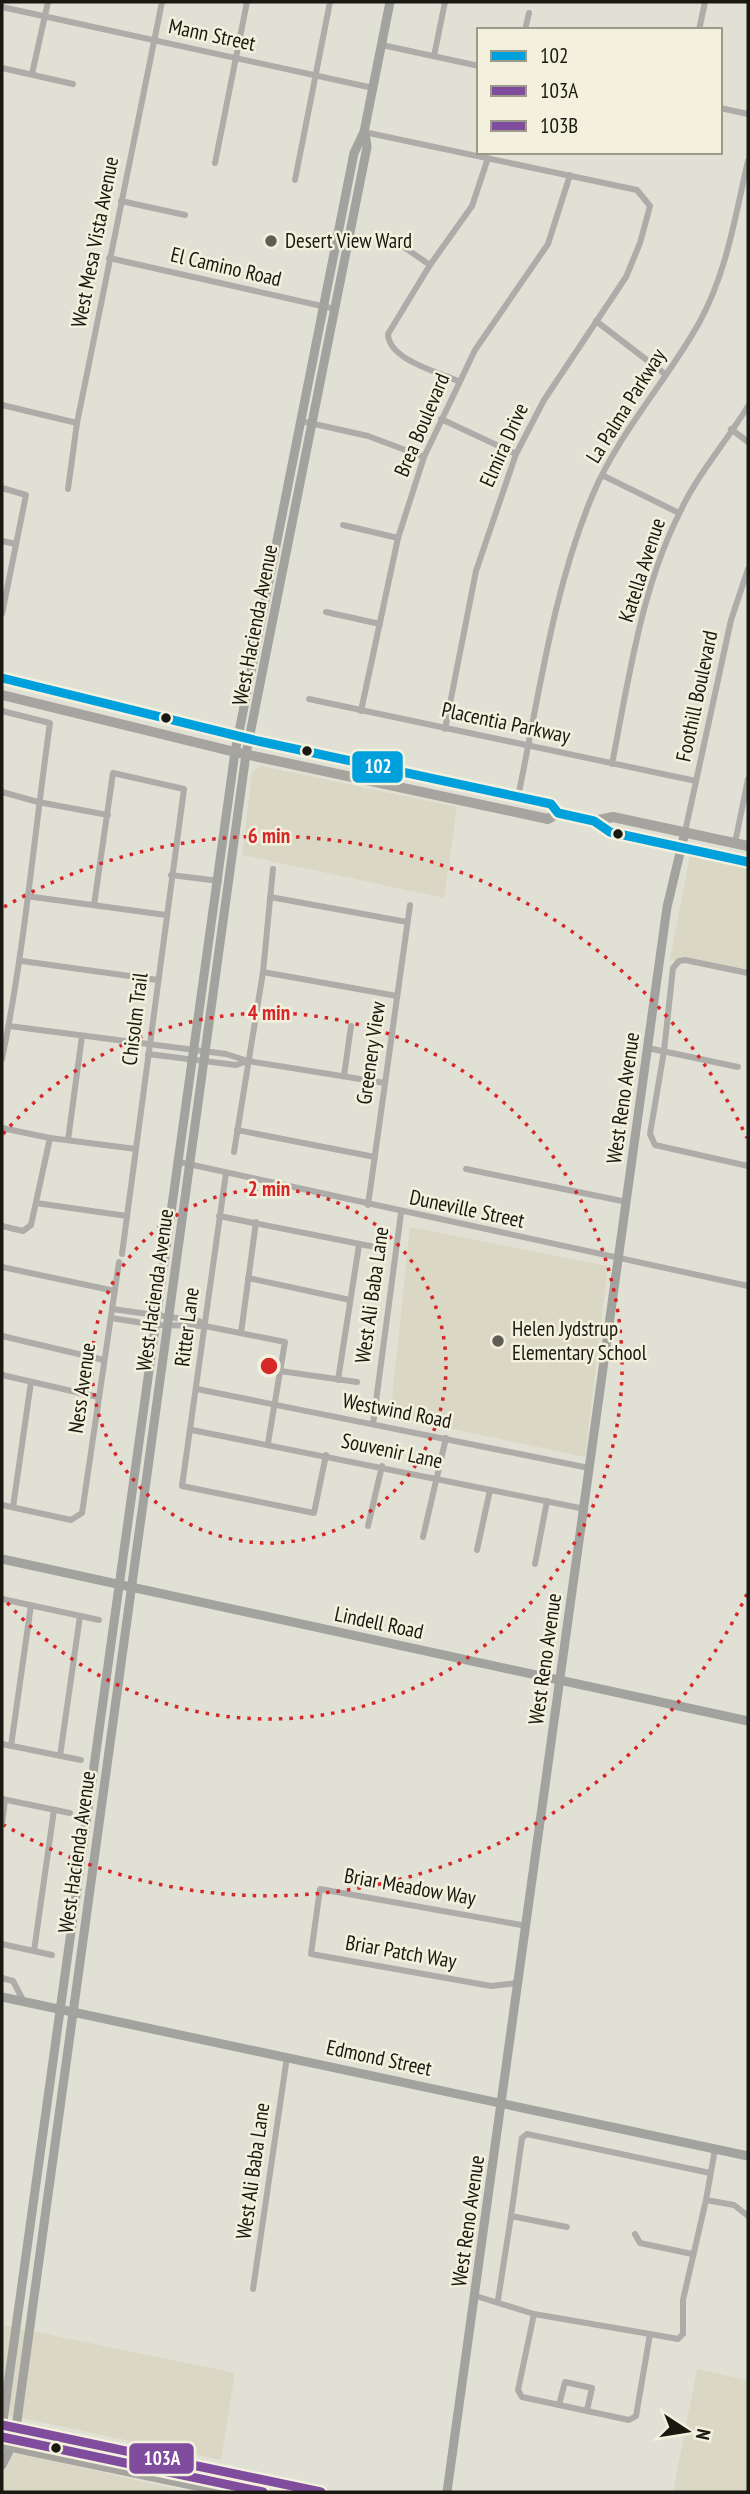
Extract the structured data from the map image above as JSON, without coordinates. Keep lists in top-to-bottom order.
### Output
{
  "streets": {
    "main road": [
      "West Hacienda Avenue",
      "West Reno Avenue",
      "Lindell Road",
      "Edmond Street"
    ],
    "street": [
      "Mann Street",
      "West Mesa Vista Avenue",
      "El Camino Road",
      "La Palma Parkway",
      "Brea Boulevard",
      "Elmira Drive",
      "Katella Avenue",
      "Foothill Boulevard",
      "Placentia Parkway",
      "Chisolm Trail",
      "Greenery View",
      "Duneville Street",
      "West Ali Baba Lane",
      "Ritter Lane",
      "Ness Avenue",
      "Westwind Road",
      "Souvenir Lane",
      "Briar Meadow Way",
      "Briar Patch Way"
    ]
  },
  "crossings": [
    ["Mann Street", "West Mesa Vista Avenue"],
    ["Mann Street", "West Hacienda Avenue"],
    ["West Mesa Vista Avenue", "El Camino Road"],
    ["El Camino Road", "West Hacienda Avenue"],
    ["La Palma Parkway", "Placentia Parkway"],
    ["Brea Boulevard", "Elmira Drive"],
    ["Brea Boulevard", "Placentia Parkway"],
    ["Elmira Drive", "Placentia Parkway"],
    ["Katella Avenue", "Placentia Parkway"],
    ["West Hacienda Avenue", "Duneville Street"],
    ["West Hacienda Avenue", "Lindell Road"],
    ["West Hacienda Avenue", "Edmond Street"],
    ["Foothill Boulevard", "Placentia Parkway"],
    ["Foothill Boulevard", "West Reno Avenue"],
    ["Greenery View", "Duneville Street"],
    ["West Reno Avenue", "Duneville Street"],
    ["West Reno Avenue", "Westwind Road"],
    ["West Reno Avenue", "Souvenir Lane"],
    ["West Reno Avenue", "Lindell Road"],
    ["West Reno Avenue", "Briar Meadow Way"],
    ["West Reno Avenue", "Briar Patch Way"],
    ["West Reno Avenue", "Edmond Street"],
    ["Duneville Street", "West Ali Baba Lane"],
    ["Duneville Street", "Ritter Lane"],
    ["West Ali Baba Lane", "Westwind Road"],
    ["West Ali Baba Lane", "Edmond Street"],
    ["Ritter Lane", "Westwind Road"],
    ["Ritter Lane", "Souvenir Lane"],
    ["Briar Meadow Way", "Briar Patch Way"]
  ],
  "places": ["Desert View Ward", "Helen Jydstrup Elementary School"],
  "lines": ["transit line 102", "transit line 103A", "transit line 103B"],
  "legend": ["102", "103A", "103B"],
  "north": "right",
  "rings": ["6 min", "4 min", "2 min"]
}
